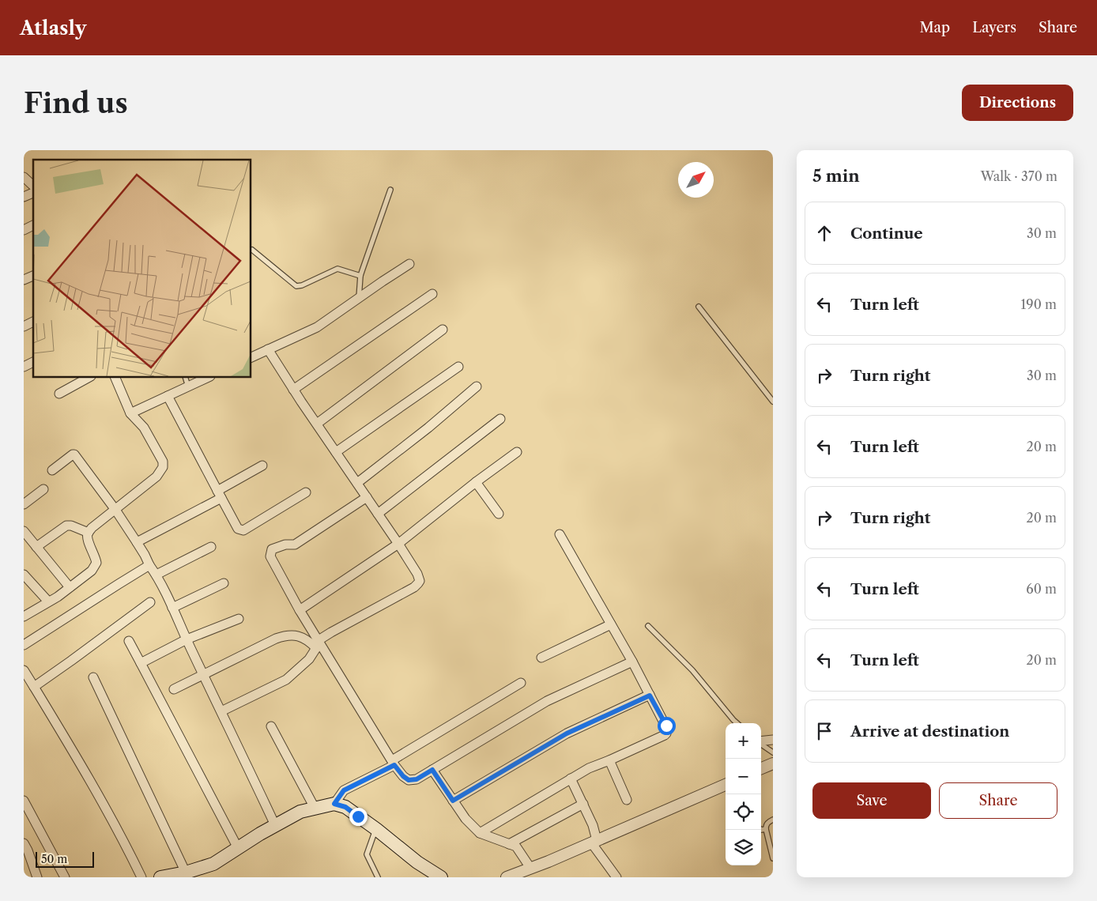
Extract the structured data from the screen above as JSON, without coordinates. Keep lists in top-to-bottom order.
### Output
{
  "scale_bar": "50 m",
  "north": "top right",
  "page": {
    "header": "Atlasly",
    "nav": ["Map", "Layers", "Share"],
    "buttons": [
      "Directions",
      ["Save", "Share"]
    ],
    "title": "Find us",
    "heading": ["5 min", "Walk · 370 m"],
    "list": [
      ["Continue", "30 m"],
      ["Turn left", "190 m"],
      ["Turn right", "30 m"],
      ["Turn left", "20 m"],
      ["Turn right", "20 m"],
      ["Turn left", "60 m"],
      ["Turn left", "20 m"],
      "Arrive at destination"
    ],
    "map_buttons": ["+", "−"],
    "scale": "50 m"
  }
}
